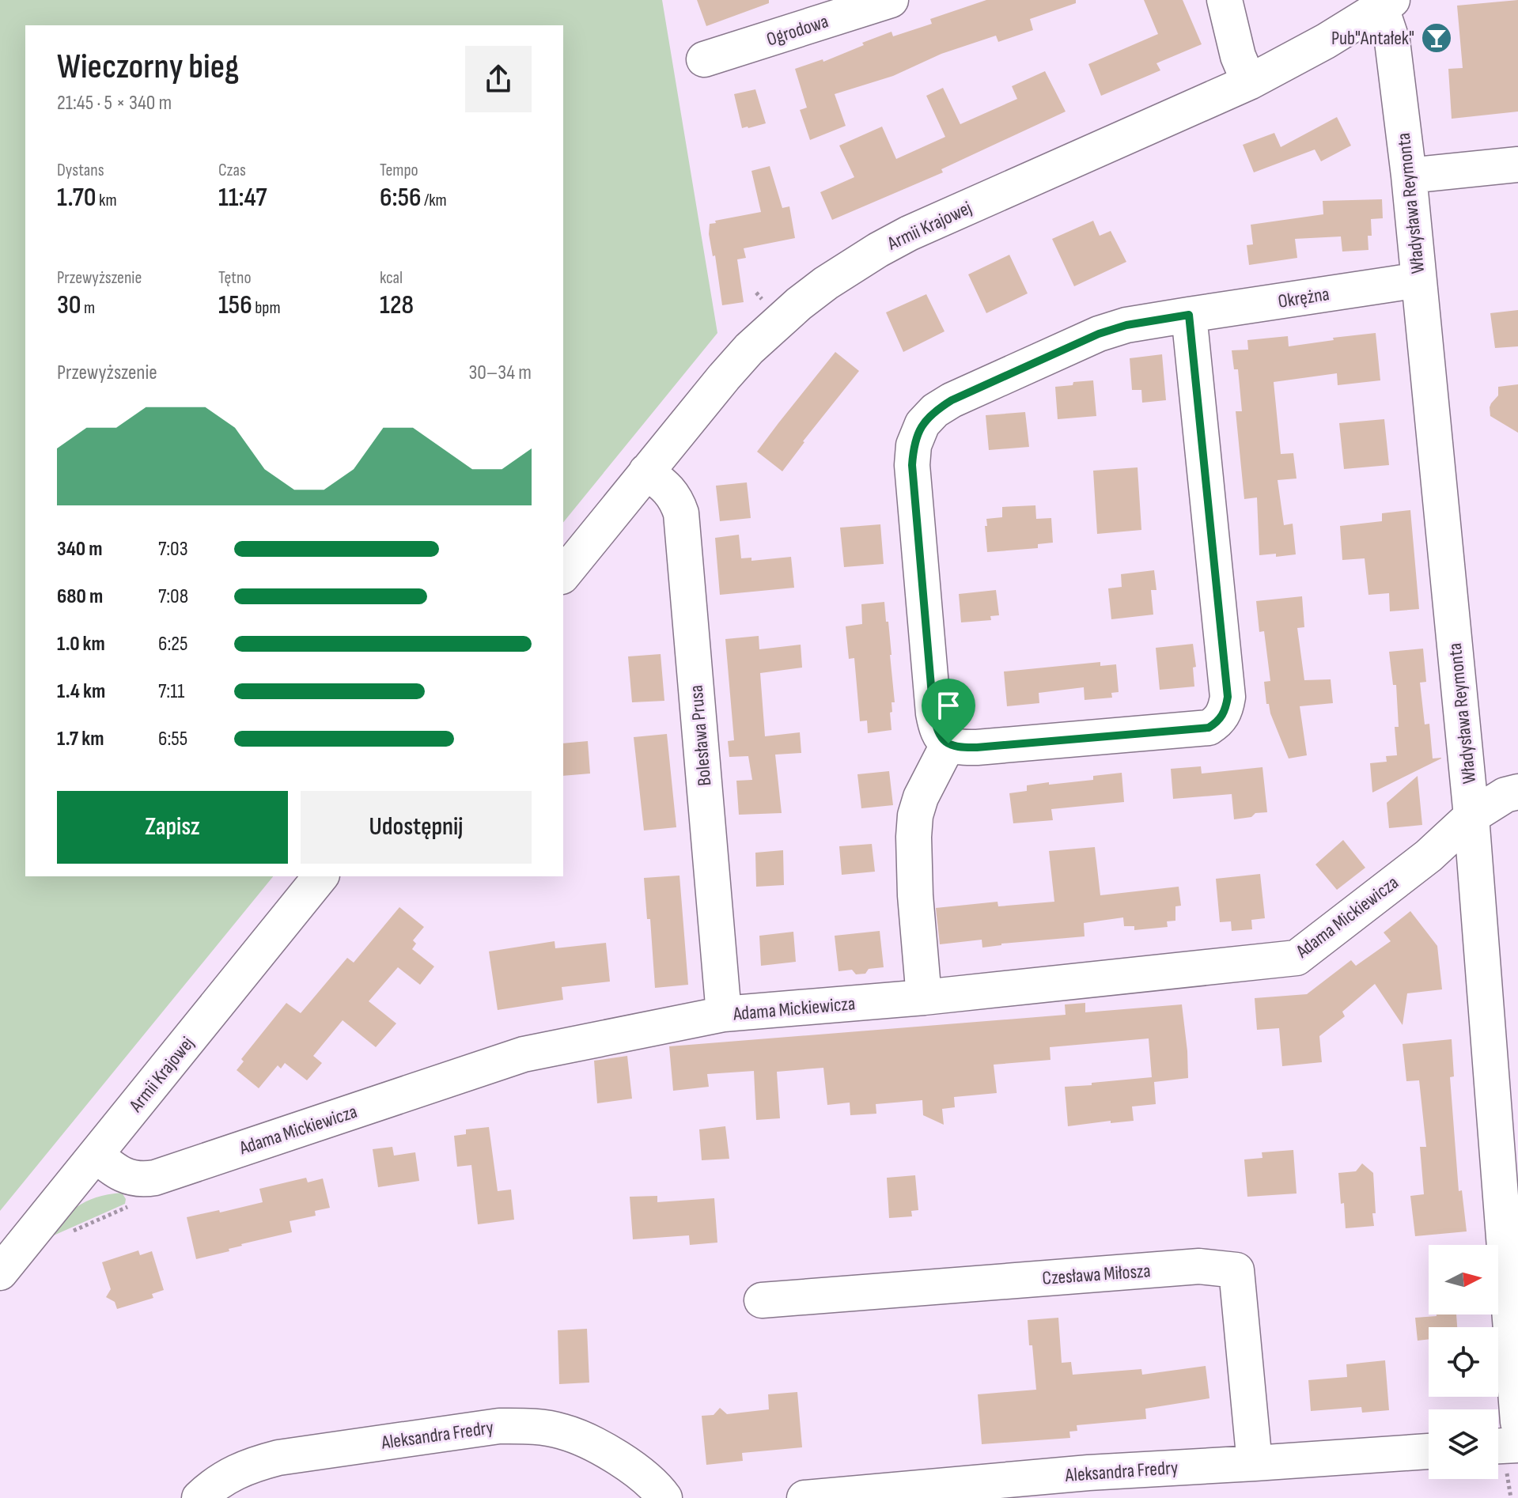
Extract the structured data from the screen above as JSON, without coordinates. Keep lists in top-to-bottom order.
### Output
{
  "streets": {
    "street": [
      "Ogrodowa",
      "Władysława Reymonta",
      "Armii Krajowej",
      "Okrężna",
      "Bolesława Prusa",
      "Adama Mickiewicza",
      "Czesława Miłosza",
      "Aleksandra Fredry"
    ]
  },
  "crossings": [
    ["Władysława Reymonta", "Armii Krajowej"],
    ["Władysława Reymonta", "Okrężna"],
    ["Władysława Reymonta", "Adama Mickiewicza"],
    ["Armii Krajowej", "Bolesława Prusa"],
    ["Armii Krajowej", "Adama Mickiewicza"],
    ["Bolesława Prusa", "Adama Mickiewicza"],
    ["Czesława Miłosza", "Aleksandra Fredry"]
  ],
  "places": {
    "bar": ["Pub\"Antałek\""]
  },
  "north": "right",
  "page": {
    "heading": ["Wieczorny bieg", "21:45 · 5 × 340 m"],
    "stats": [
      ["Dystans", "1.70 km"],
      ["Czas", "11:47"],
      ["Tempo", "6:56 /km"],
      ["Przewyższenie", "30 m"],
      ["Tętno", "156 bpm"],
      ["kcal", "128"]
    ],
    "chart": ["Przewyższenie", "30–34 m"],
    "list": [
      {
        "name": "340 m",
        "note": "7:03"
      },
      {
        "name": "680 m",
        "note": "7:08"
      },
      {
        "name": "1.0 km",
        "note": "6:25"
      },
      {
        "name": "1.4 km",
        "note": "7:11"
      },
      {
        "name": "1.7 km",
        "note": "6:55"
      }
    ],
    "buttons": ["Zapisz", "Udostępnij"]
  }
}
